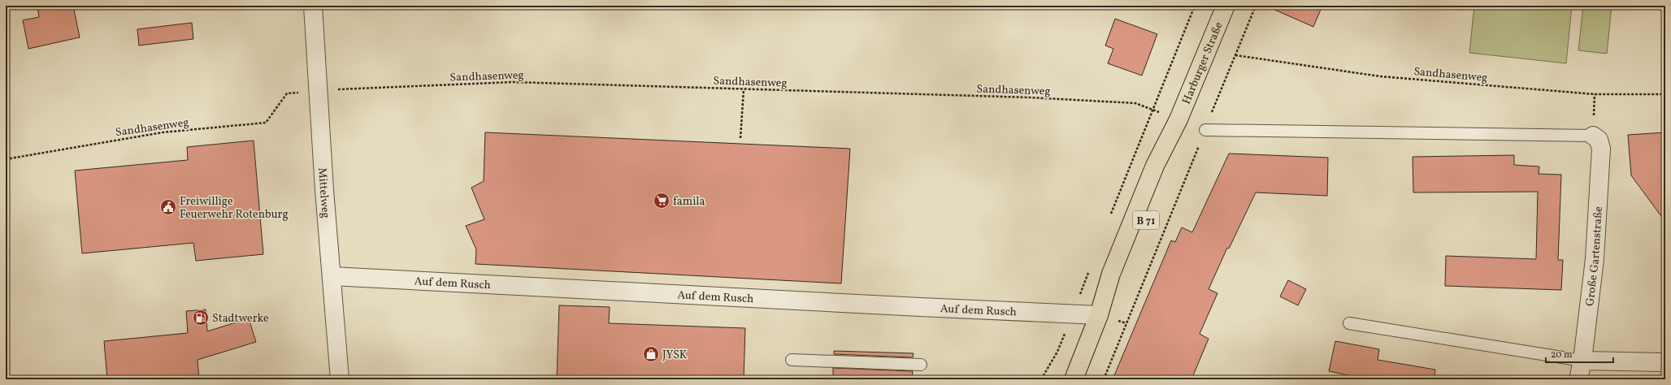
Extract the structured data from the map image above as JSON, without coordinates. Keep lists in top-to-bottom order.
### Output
{
  "streets": {
    "main road": ["Harburger Straße", "B 71"],
    "street": ["Mittelweg", "Große Gartenstraße", "Auf dem Rusch"],
    "path": ["Sandhasenweg"]
  },
  "crossings": [
    ["Harburger Straße", "Sandhasenweg"],
    ["Harburger Straße", "Auf dem Rusch"],
    ["Sandhasenweg", "Mittelweg"],
    ["Mittelweg", "Auf dem Rusch"]
  ],
  "places": {
    "supermarket": ["famila"],
    "public building": ["Freiwillige Feuerwehr Rotenburg"],
    "fuel station": ["Stadtwerke"],
    "shop": ["JYSK"]
  },
  "scale_bar": "20 m"
}
